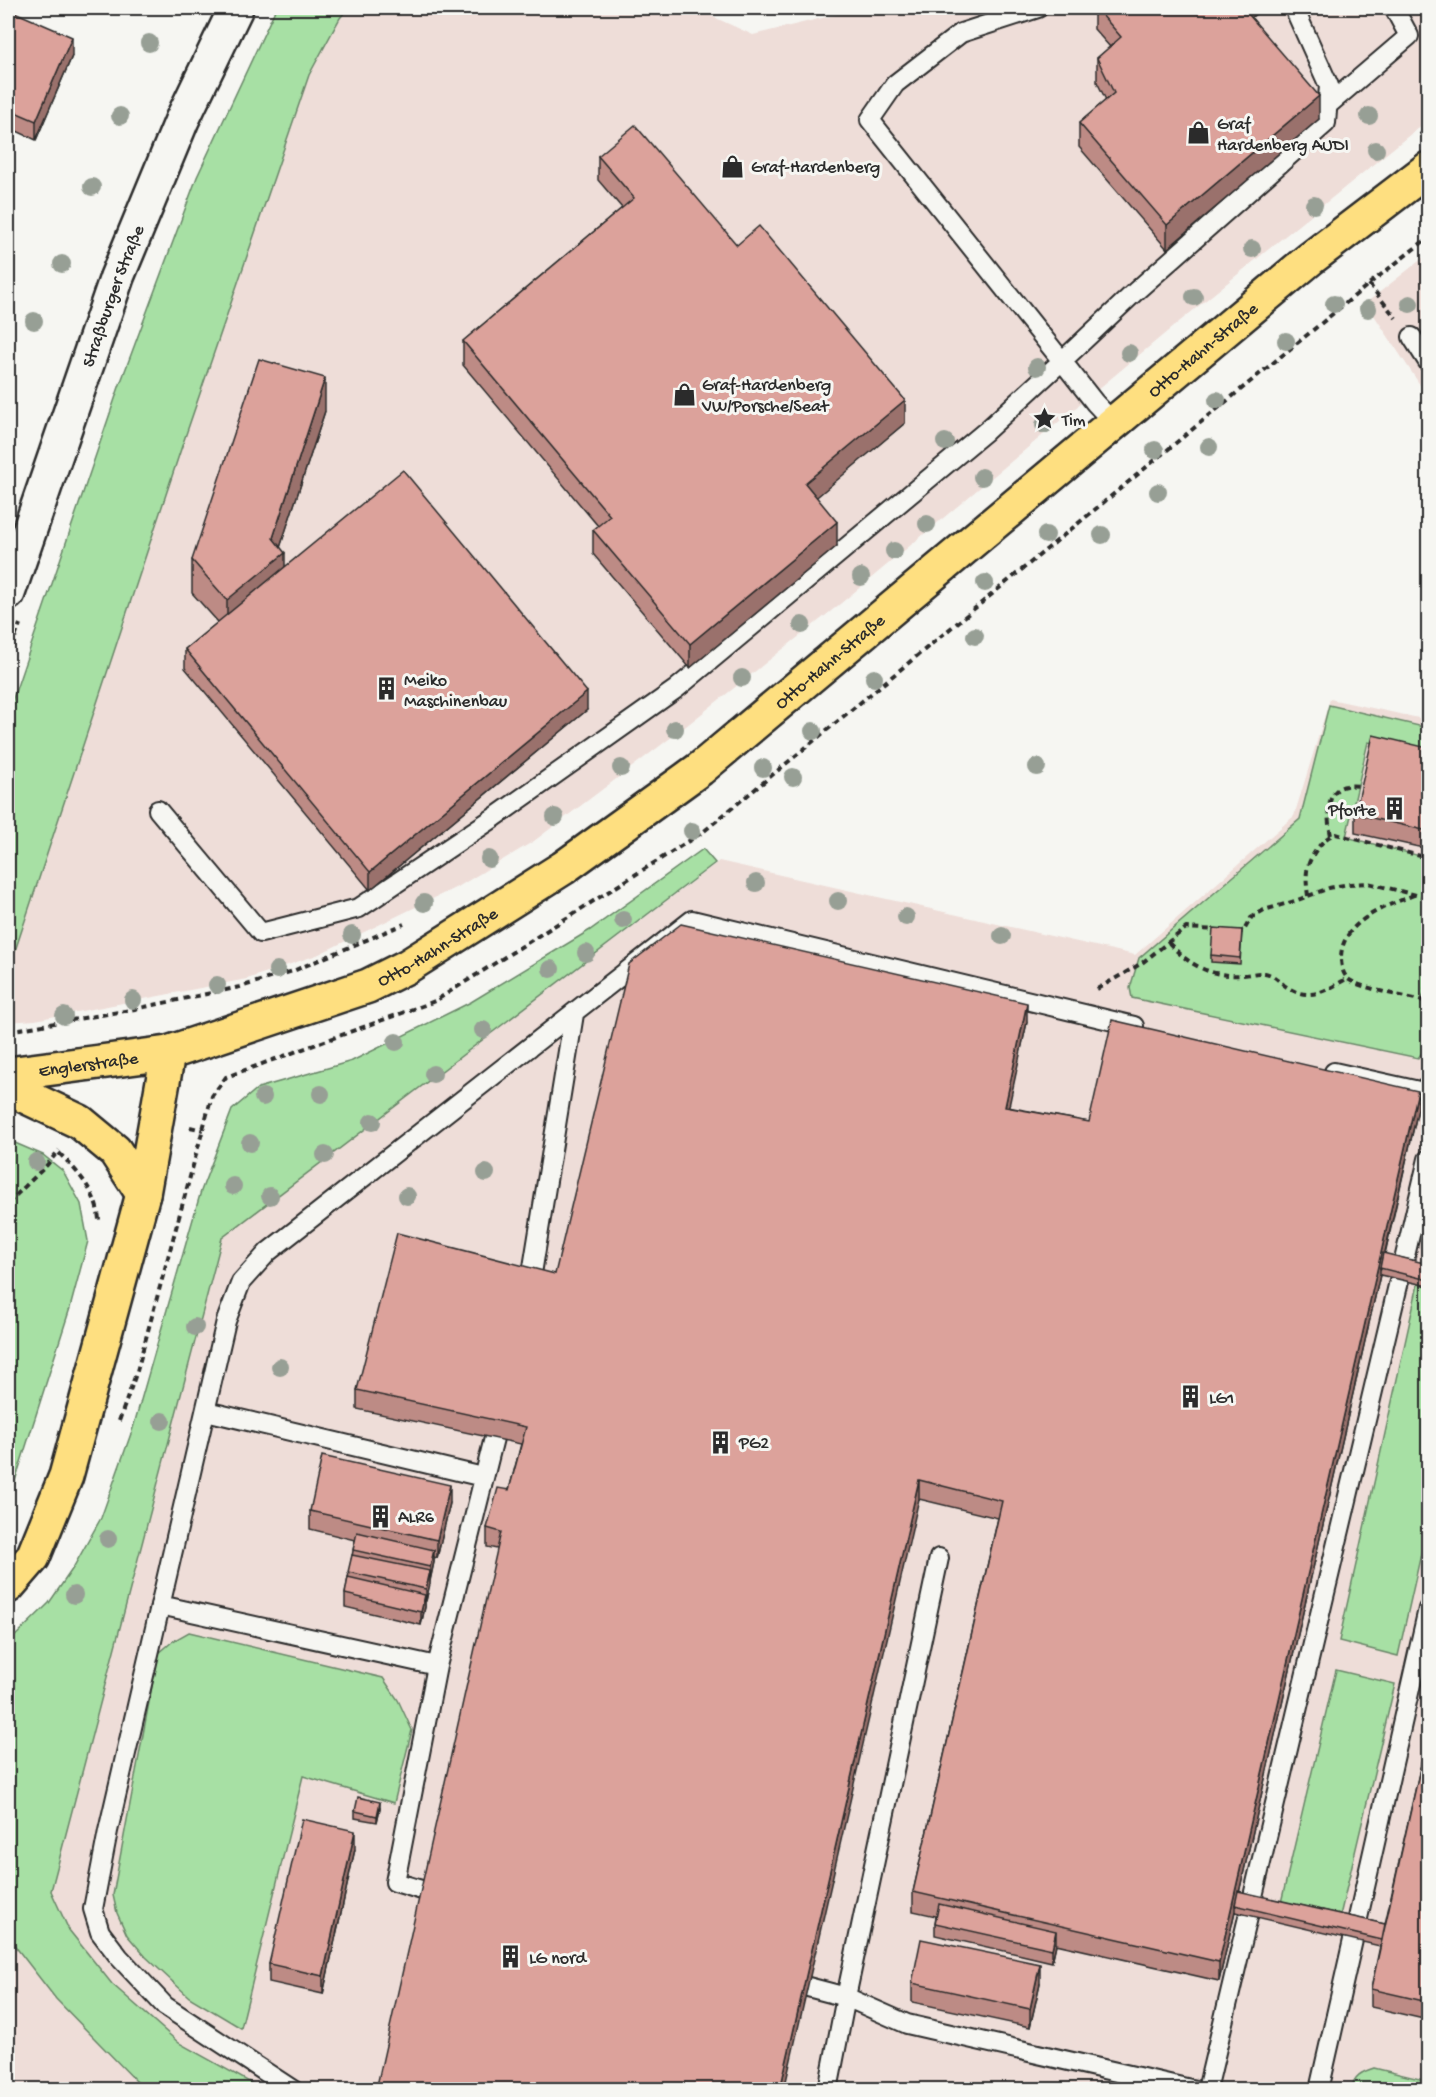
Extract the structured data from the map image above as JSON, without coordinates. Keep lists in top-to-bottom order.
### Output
{
  "streets": {
    "main road": ["Straßburger Straße", "Otto-Hahn-Straße", "Englerstraße"]
  },
  "crossings": [
    ["Otto-Hahn-Straße", "Englerstraße"]
  ],
  "places": {
    "shop": ["Graf Hardenberg AUDI", "Graf-Hardenberg", "Graf-Hardenberg VW/Porsche/Seat"],
    "place": ["Tim"],
    "building": [
      "Meiko Maschinenbau",
      "Pforte",
      "LG1",
      "PG2",
      "ALR6",
      "LG nord"
    ]
  }
}
